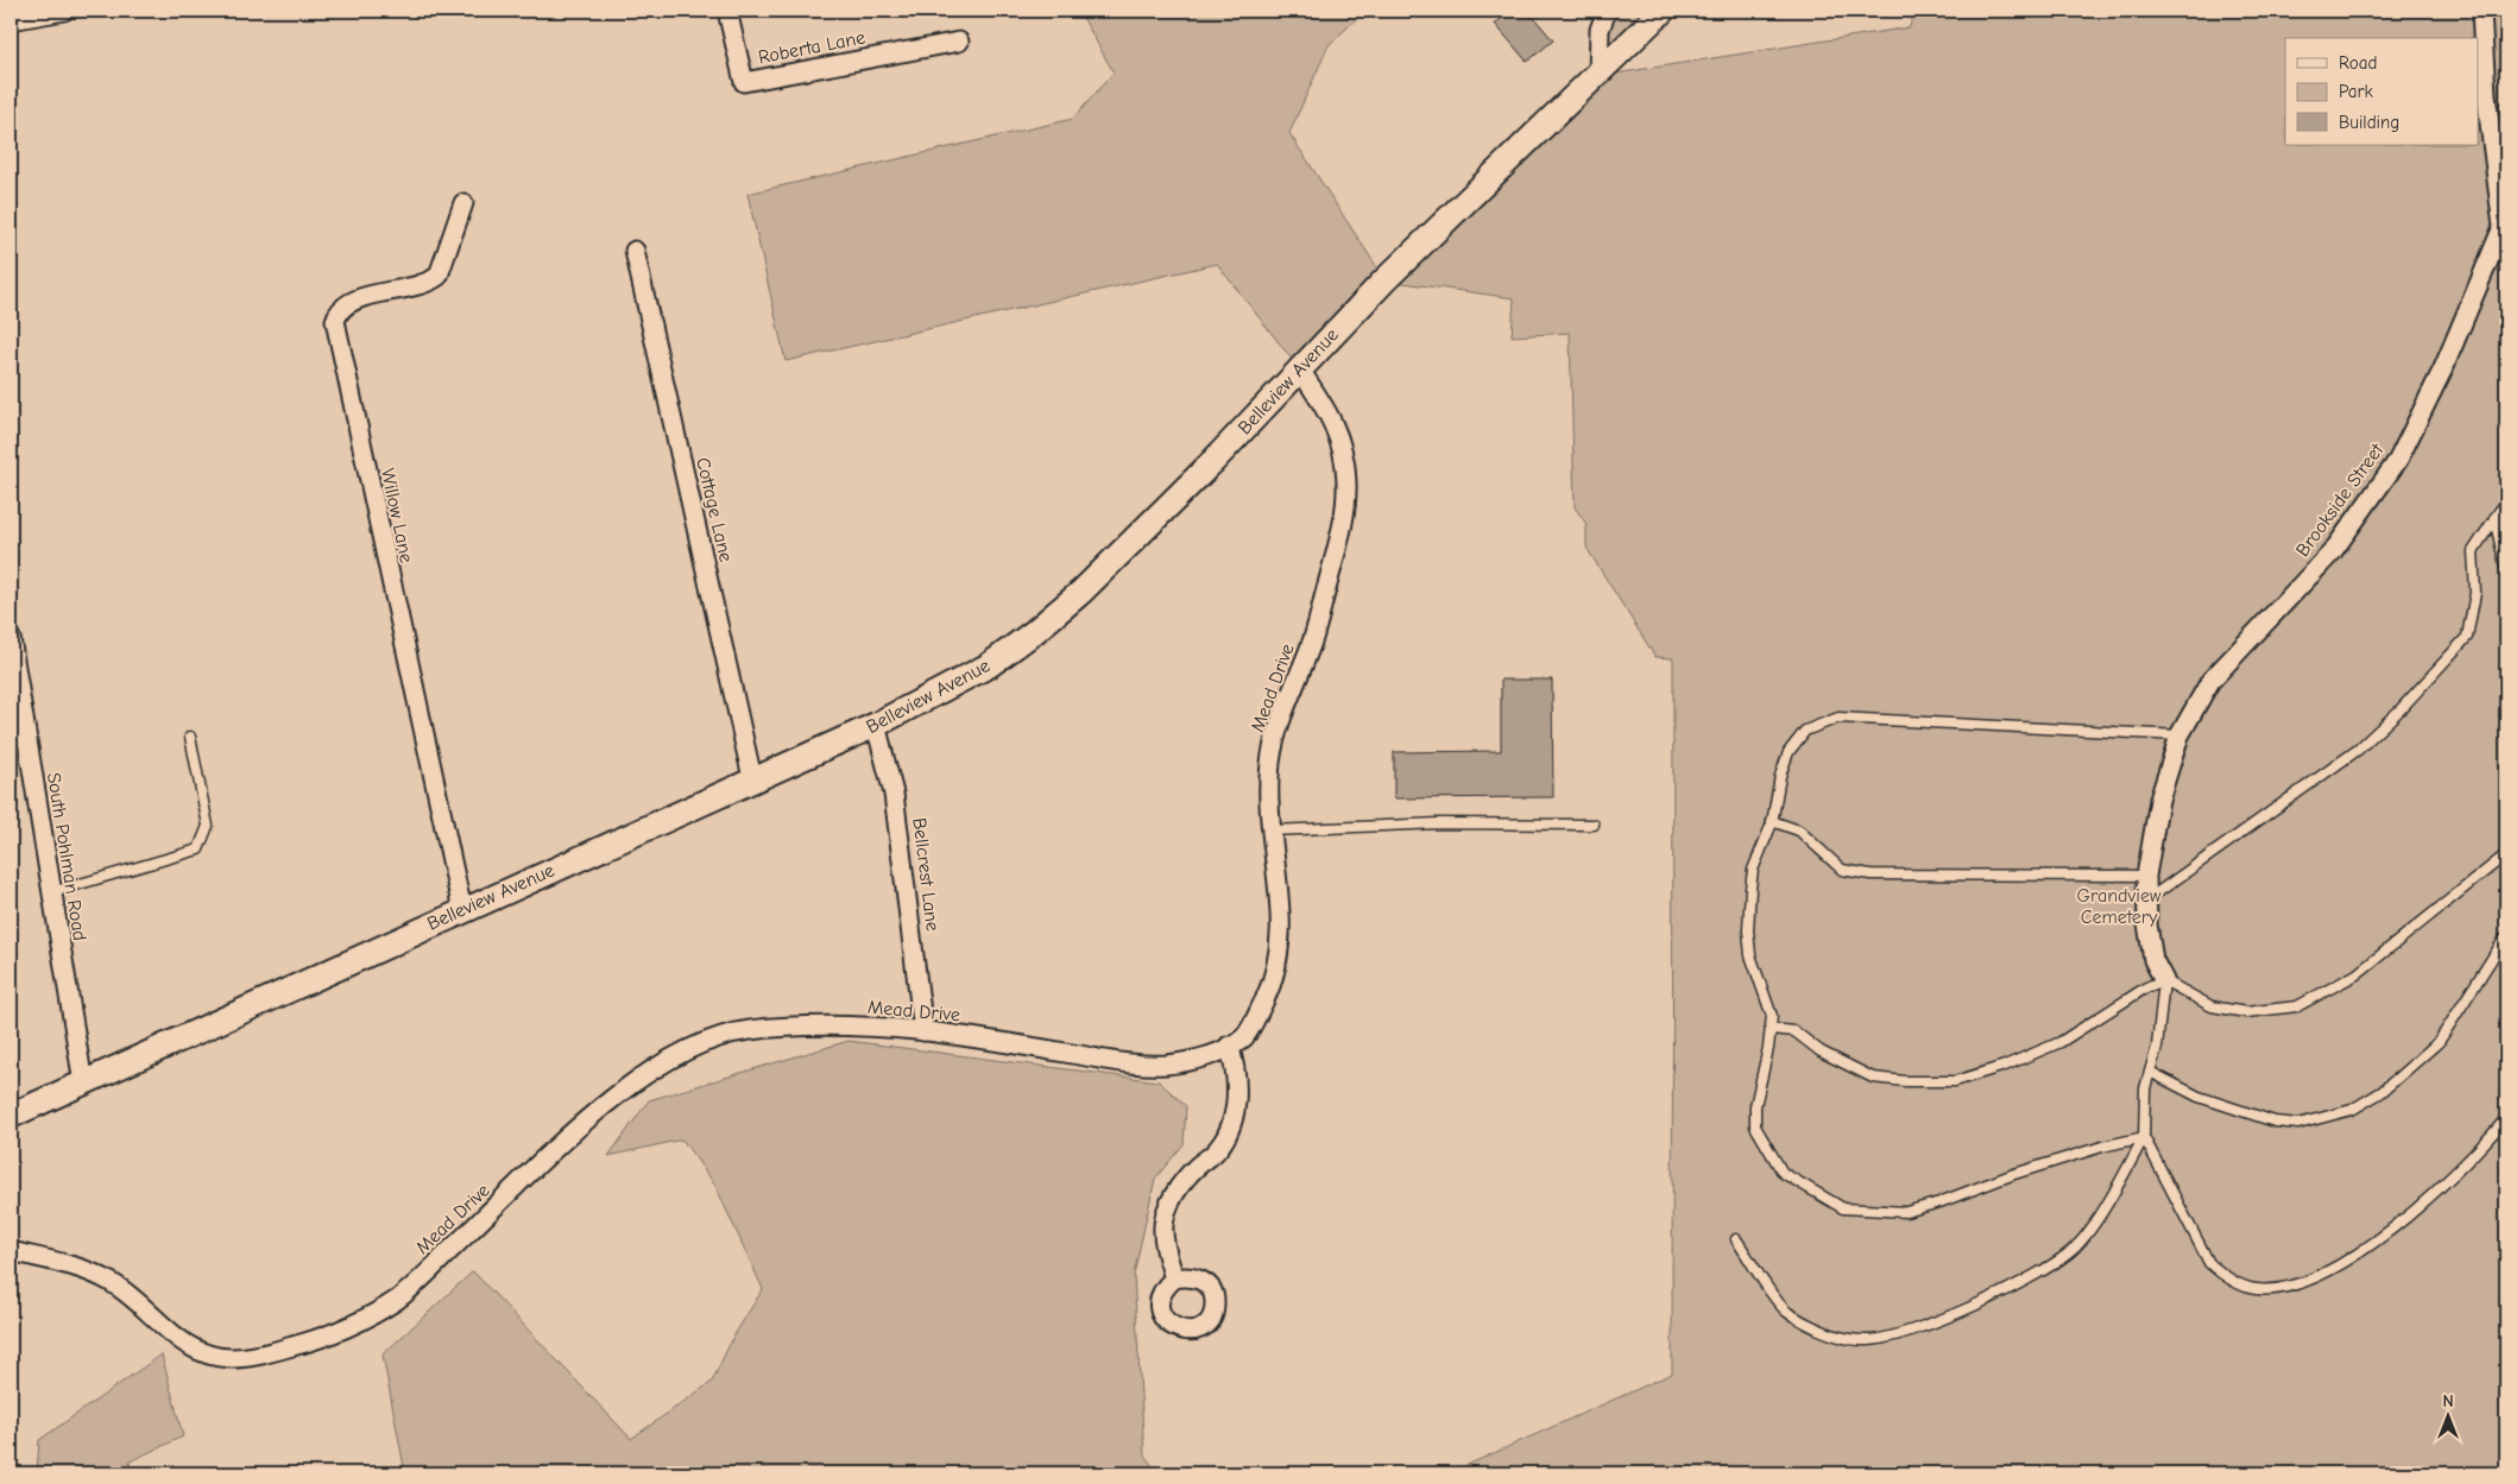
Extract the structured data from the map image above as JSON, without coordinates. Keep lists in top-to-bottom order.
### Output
{
  "streets": {
    "street": [
      "Roberta Lane",
      "Belleview Avenue",
      "Brookside Street",
      "Cottage Lane",
      "Willow Lane",
      "Mead Drive",
      "South Pohlman Road",
      "Bellcrest Lane"
    ]
  },
  "crossings": [
    ["Belleview Avenue", "Cottage Lane"],
    ["Belleview Avenue", "Willow Lane"],
    ["Belleview Avenue", "Mead Drive"],
    ["Belleview Avenue", "South Pohlman Road"],
    ["Belleview Avenue", "Bellcrest Lane"],
    ["Mead Drive", "Bellcrest Lane"]
  ],
  "parks": ["Grandview Cemetery"],
  "legend": ["Road", "Park", "Building"],
  "north": "top"
}
